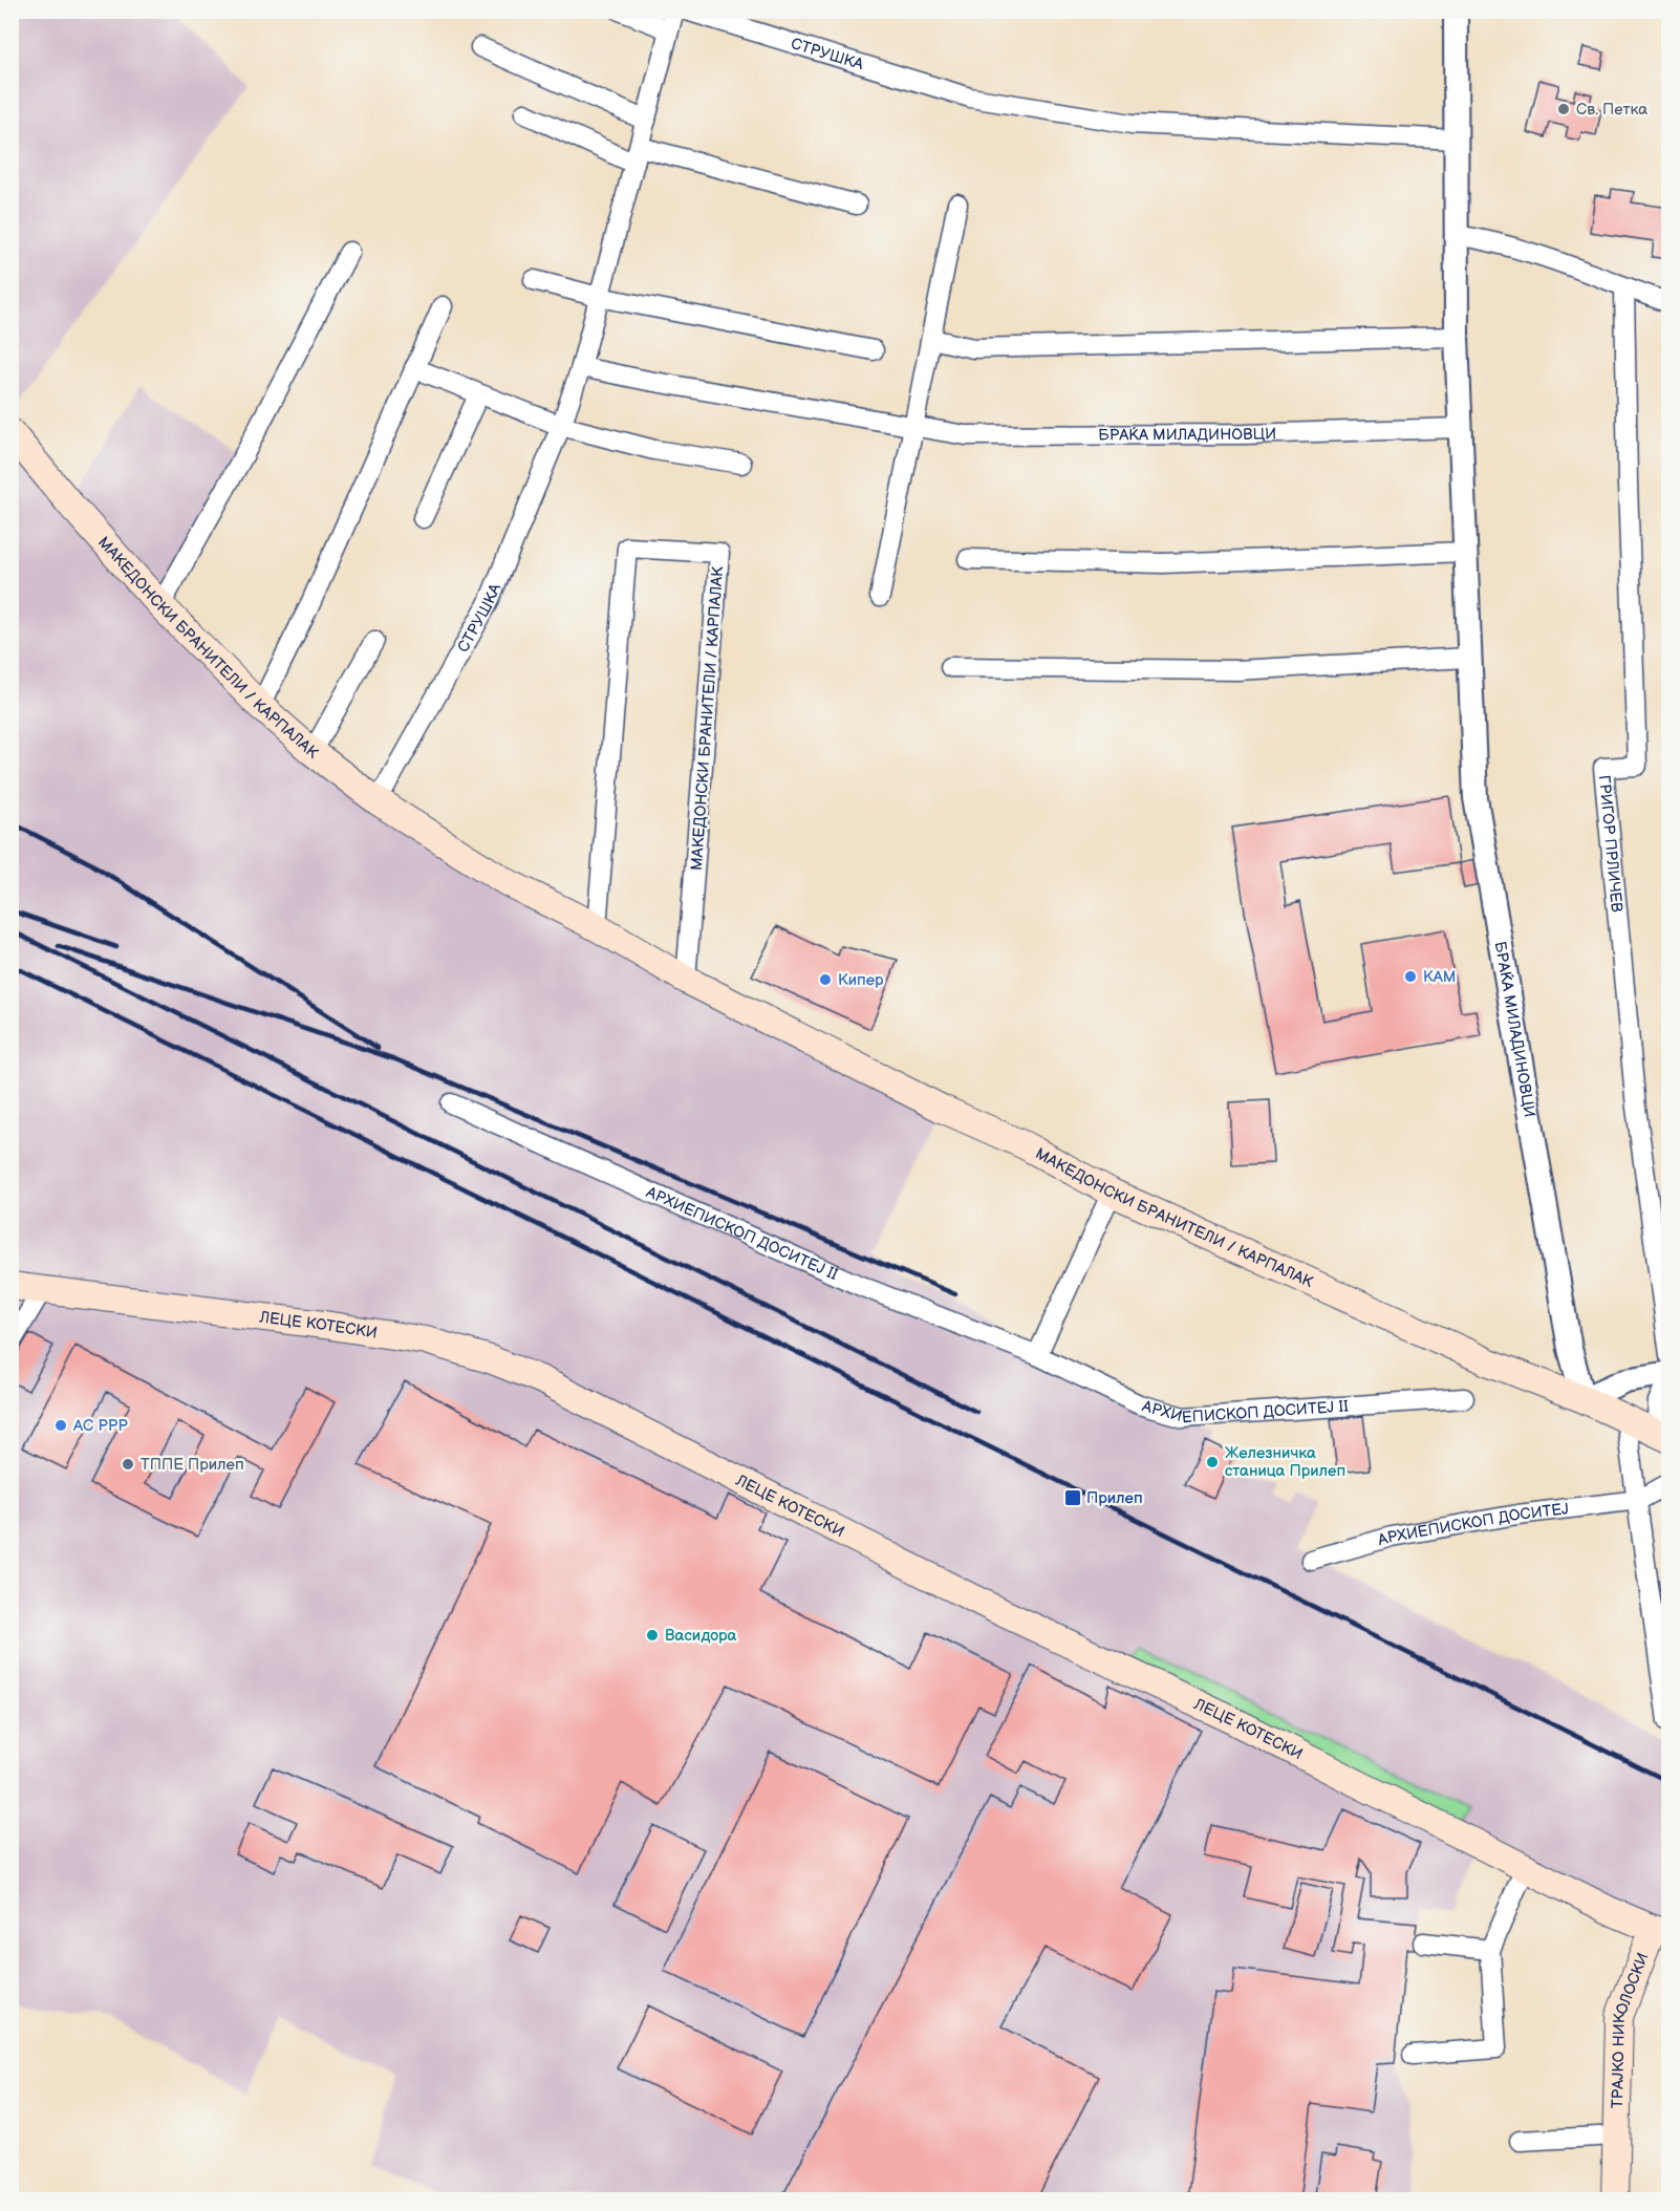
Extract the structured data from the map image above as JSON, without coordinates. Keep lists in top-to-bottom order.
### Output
{
  "streets": {
    "main road": ["МАКЕДОНСКИ БРАНИТЕЛИ / КАРПАЛАК", "ЛЕЦЕ КОТЕСКИ", "ТРАЈКО НИКОЛОСКИ"],
    "street": [
      "СТРУШКА",
      "БРАЌА МИЛАДИНОВЦИ",
      "ГРИГОР ПРЛИЧЕВ",
      "АРХИЕПИСКОП ДОСИТЕЈ II",
      "АРХИЕПИСКОП ДОСИТЕЈ"
    ]
  },
  "crossings": [
    ["СТРУШКА", "БРАЌА МИЛАДИНОВЦИ"],
    ["СТРУШКА", "МАКЕДОНСКИ БРАНИТЕЛИ / КАРПАЛАК"],
    ["БРАЌА МИЛАДИНОВЦИ", "МАКЕДОНСКИ БРАНИТЕЛИ / КАРПАЛАК"],
    ["ЛЕЦЕ КОТЕСКИ", "ТРАЈКО НИКОЛОСКИ"]
  ],
  "places": {
    "other": [
      "Св. Петка",
      "КАМ",
      "Кипер",
      "АС РРР",
      "Железничка станица Прилеп",
      "ТППЕ Прилеп",
      "Васидора"
    ],
    "transit": ["Прилеп"]
  }
}
